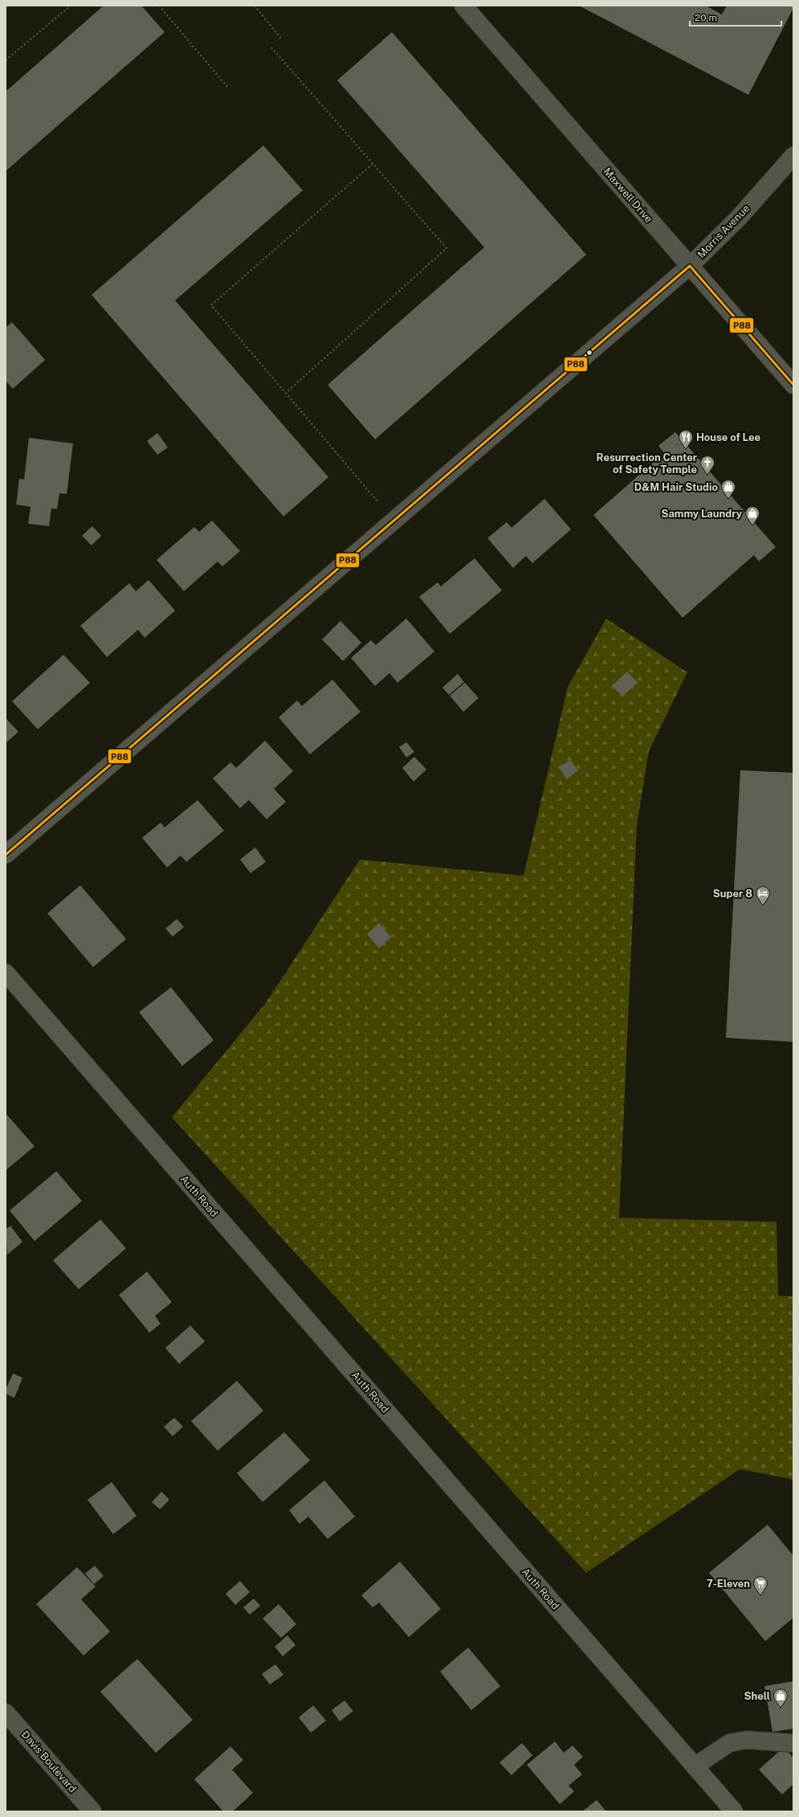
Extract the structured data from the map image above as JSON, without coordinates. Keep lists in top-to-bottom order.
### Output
{
  "streets": {
    "main road": ["Auth Road"],
    "street": ["Maxwell Drive", "Morris Avenue", "Davis Boulevard"]
  },
  "crossings": [
    ["Maxwell Drive", "Morris Avenue"]
  ],
  "places": {
    "restaurant": ["House of Lee"],
    "church": ["Resurrection Center of Safety Temple"],
    "shop": ["D&M Hair Studio", "Sammy Laundry", "Shell"],
    "hotel": ["Super 8"],
    "supermarket": ["7-Eleven"]
  },
  "lines": ["transit line P88"],
  "scale_bar": "20 m"
}
